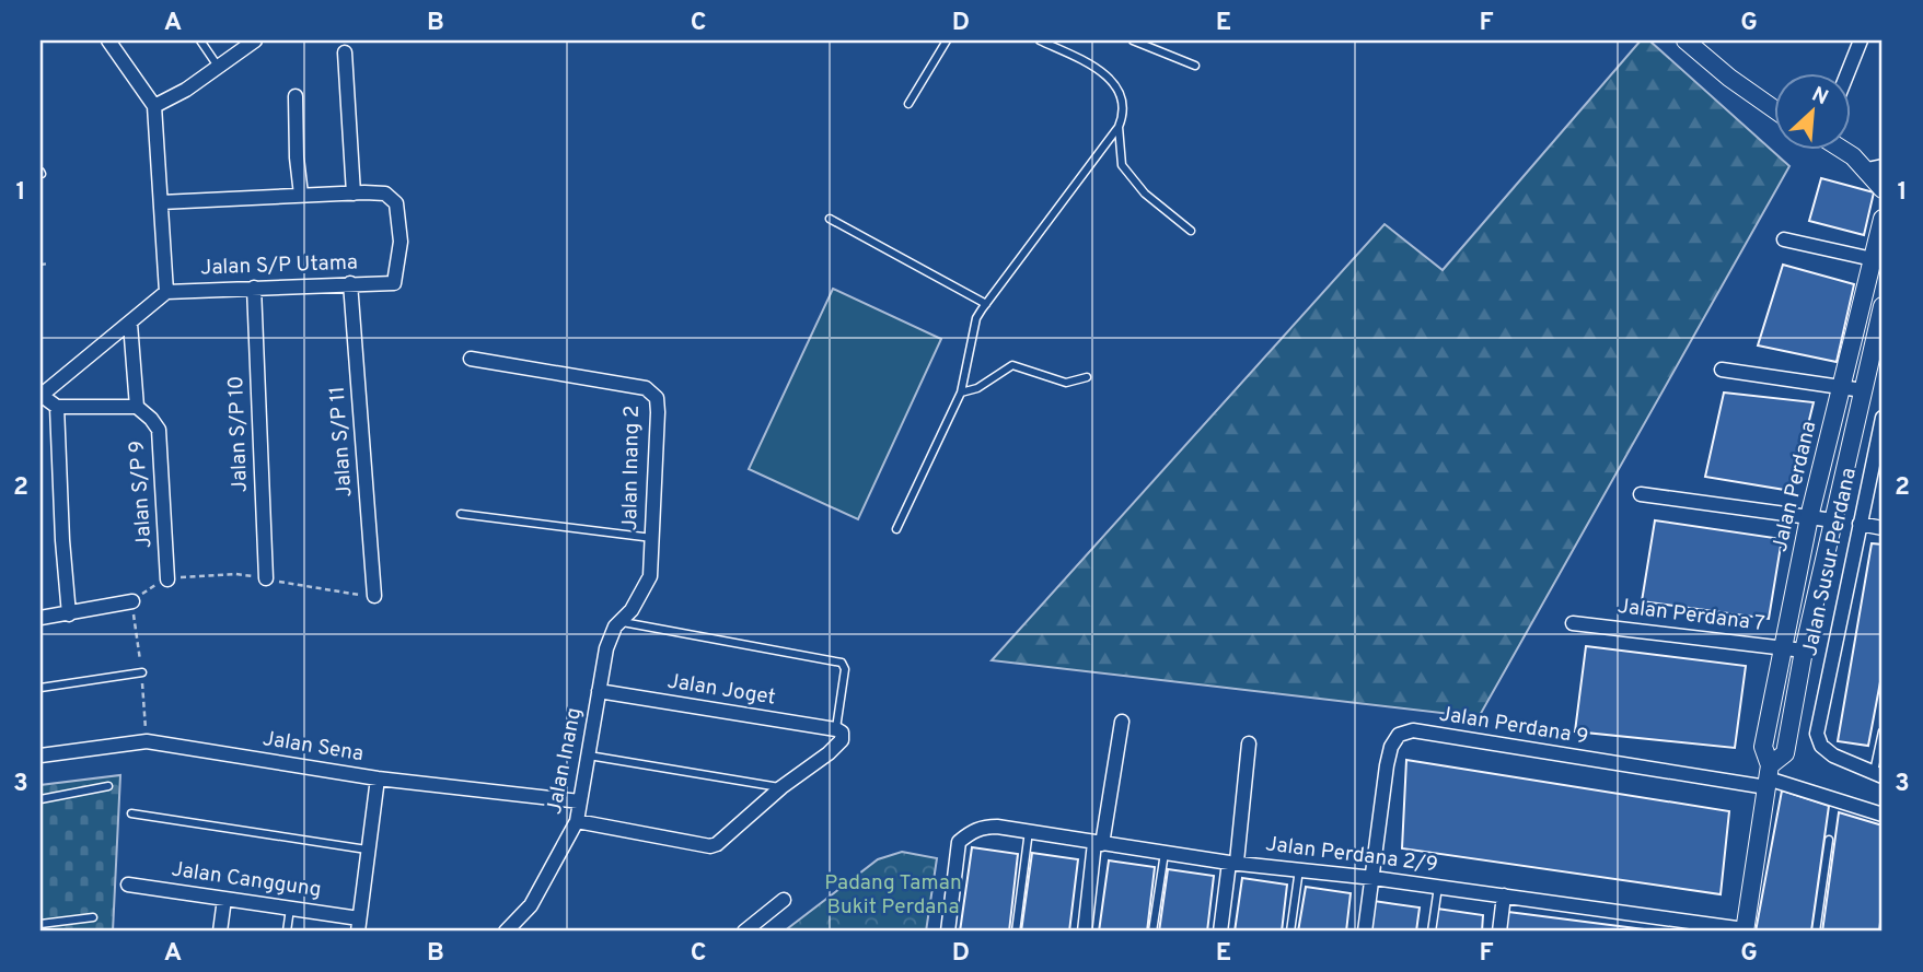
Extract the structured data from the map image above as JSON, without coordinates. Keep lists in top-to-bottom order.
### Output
{
  "streets": {
    "street": [
      "Jalan S/P Utama",
      "Jalan S/P 10",
      "Jalan S/P 11",
      "Jalan Inang 2",
      "Jalan Perdana",
      "Jalan S/P 9",
      "Jalan Susur Perdana",
      "Jalan Perdana 7",
      "Jalan Joget",
      "Jalan Perdana 9",
      "Jalan Sena",
      "Jalan Inang",
      "Jalan Perdana 2/9",
      "Jalan Canggung"
    ]
  },
  "crossings": [
    ["Jalan S/P Utama", "Jalan S/P 10"],
    ["Jalan S/P Utama", "Jalan S/P 11"],
    ["Jalan Inang 2", "Jalan Inang"],
    ["Jalan Perdana", "Jalan Perdana 7"],
    ["Jalan Perdana", "Jalan Perdana 9"],
    ["Jalan Perdana", "Jalan Perdana 2/9"],
    ["Jalan Joget", "Jalan Inang"],
    ["Jalan Perdana 9", "Jalan Perdana 2/9"],
    ["Jalan Sena", "Jalan Inang"]
  ],
  "parks": ["Padang Taman Bukit Perdana"],
  "north": "top right",
  "grid": {
    "columns": [
      "A",
      "B",
      "C",
      "D",
      "E",
      "F",
      "G"
    ],
    "rows": ["1", "2", "3"]
  }
}
